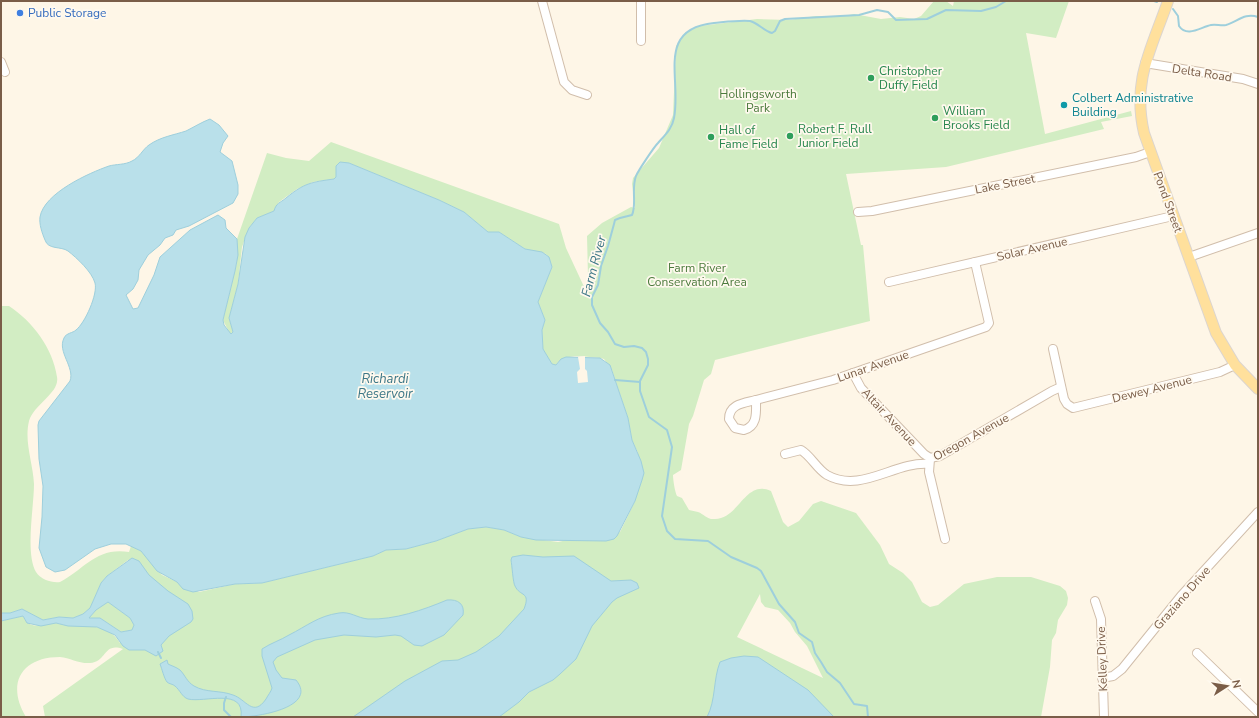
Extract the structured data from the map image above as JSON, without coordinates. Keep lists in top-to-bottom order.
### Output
{
  "streets": {
    "main road": ["Pond Street"],
    "street": [
      "Delta Road",
      "Lake Street",
      "Solar Avenue",
      "Lunar Avenue",
      "Dewey Avenue",
      "Altair Avenue",
      "Oregon Avenue",
      "Graziano Drive",
      "Kelley Drive"
    ]
  },
  "crossings": [
    ["Delta Road", "Pond Street"],
    ["Lake Street", "Pond Street"],
    ["Pond Street", "Solar Avenue"],
    ["Pond Street", "Dewey Avenue"],
    ["Solar Avenue", "Lunar Avenue"],
    ["Lunar Avenue", "Altair Avenue"],
    ["Dewey Avenue", "Oregon Avenue"],
    ["Altair Avenue", "Oregon Avenue"],
    ["Graziano Drive", "Kelley Drive"]
  ],
  "water": ["Farm River", "Richardi Reservoir"],
  "parks": ["Hollingsworth Park", "Farm River Conservation Area"],
  "places": [
    "Public Storage",
    "Christopher Duffy Field",
    "Colbert Administrative Building",
    "William Brooks Field",
    "Robert F. Rull Junior Field",
    "Hall of Fame Field"
  ],
  "north": "right"
}
